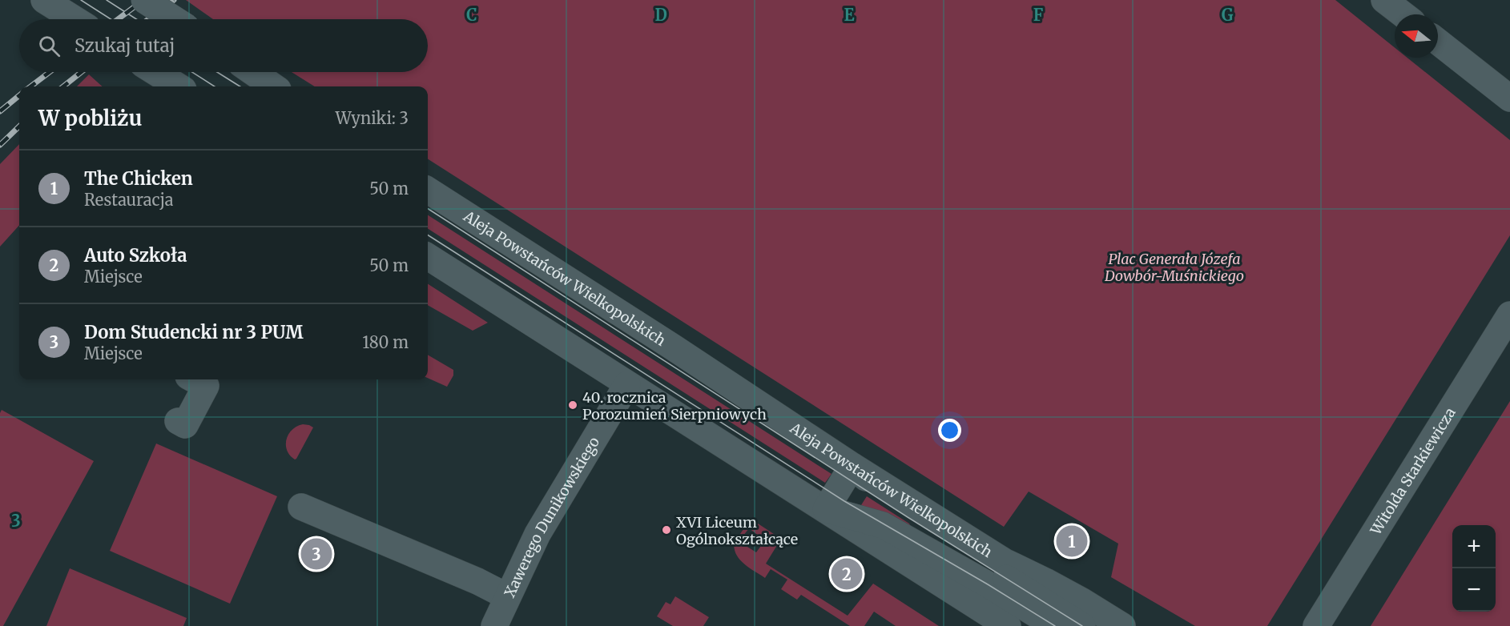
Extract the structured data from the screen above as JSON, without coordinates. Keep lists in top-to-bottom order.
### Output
{
  "streets": {
    "street": ["Aleja Powstańców Wielkopolskich", "Witolda Starkiewicza", "Xawerego Dunikowskiego"]
  },
  "parks": ["Plac Generała Józefa Dowbór-Muśnickiego"],
  "places": ["40. rocznica Porozumień Sierpniowych", "XVI Liceum Ogólnokształcące"],
  "north": "left",
  "page": {
    "search": "Szukaj tutaj",
    "heading": ["W pobliżu", "Wyniki: 3"],
    "list": [
      {
        "mark": "1",
        "name": "The Chicken",
        "note": "Restauracja",
        "value": "50 m"
      },
      {
        "mark": "2",
        "name": "Auto Szkoła",
        "note": "Miejsce",
        "value": "50 m"
      },
      {
        "mark": "3",
        "name": "Dom Studencki nr 3 PUM",
        "note": "Miejsce",
        "value": "180 m"
      }
    ],
    "pins": ["1", "3", "2"],
    "map_buttons": ["+", "−"]
  },
  "grid": {
    "columns": [
      "C",
      "D",
      "E",
      "F",
      "G"
    ],
    "rows": ["3"]
  }
}
